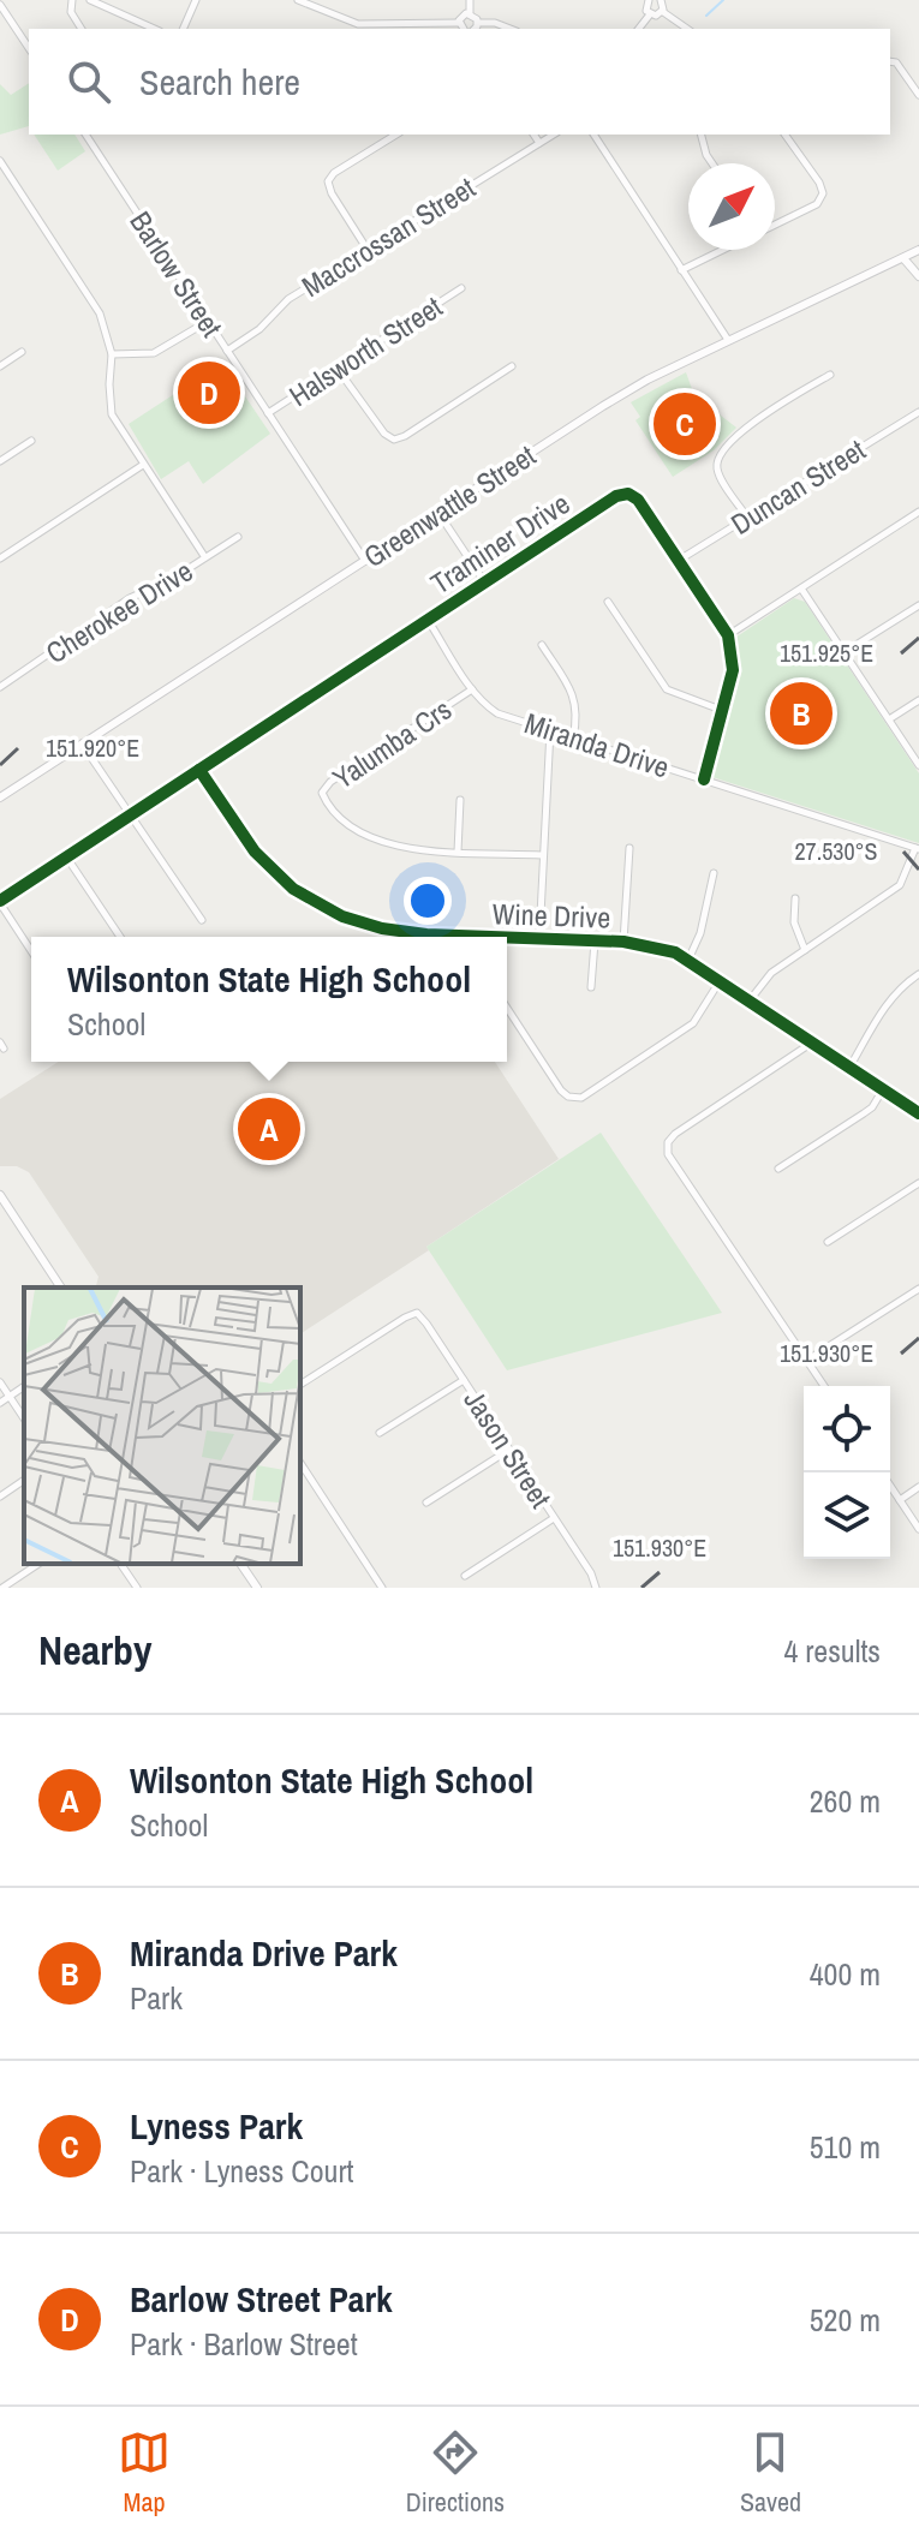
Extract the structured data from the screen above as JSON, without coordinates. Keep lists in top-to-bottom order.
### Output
{
  "streets": {
    "main road": ["Greenwattle Street"],
    "street": [
      "Maccrossan Street",
      "Barlow Street",
      "Halsworth Street",
      "Duncan Street",
      "Traminer Drive",
      "Cherokee Drive",
      "Yalumba Crs",
      "Miranda Drive",
      "Wine Drive",
      "Jason Street"
    ]
  },
  "crossings": [
    ["Maccrossan Street", "Barlow Street"],
    ["Barlow Street", "Halsworth Street"],
    ["Barlow Street", "Greenwattle Street"],
    ["Duncan Street", "Traminer Drive"],
    ["Traminer Drive", "Miranda Drive"],
    ["Traminer Drive", "Wine Drive"],
    ["Yalumba Crs", "Miranda Drive"]
  ],
  "north": "top right",
  "page": {
    "search": "Search here",
    "pins": [
      "D",
      "C",
      "B",
      "A"
    ],
    "popup": ["Wilsonton State High School", "School"],
    "heading": ["Nearby", "4 results"],
    "list": [
      {
        "mark": "A",
        "name": "Wilsonton State High School",
        "note": "School",
        "value": "260 m"
      },
      {
        "mark": "B",
        "name": "Miranda Drive Park",
        "note": "Park",
        "value": "400 m"
      },
      {
        "mark": "C",
        "name": "Lyness Park",
        "note": "Park · Lyness Court",
        "value": "510 m"
      },
      {
        "mark": "D",
        "name": "Barlow Street Park",
        "note": "Park · Barlow Street",
        "value": "520 m"
      }
    ],
    "nav": ["Map", "Directions", "Saved"]
  },
  "coordinates": [
    "151.925°E",
    "151.920°E",
    "27.530°S",
    "151.930°E"
  ]
}
